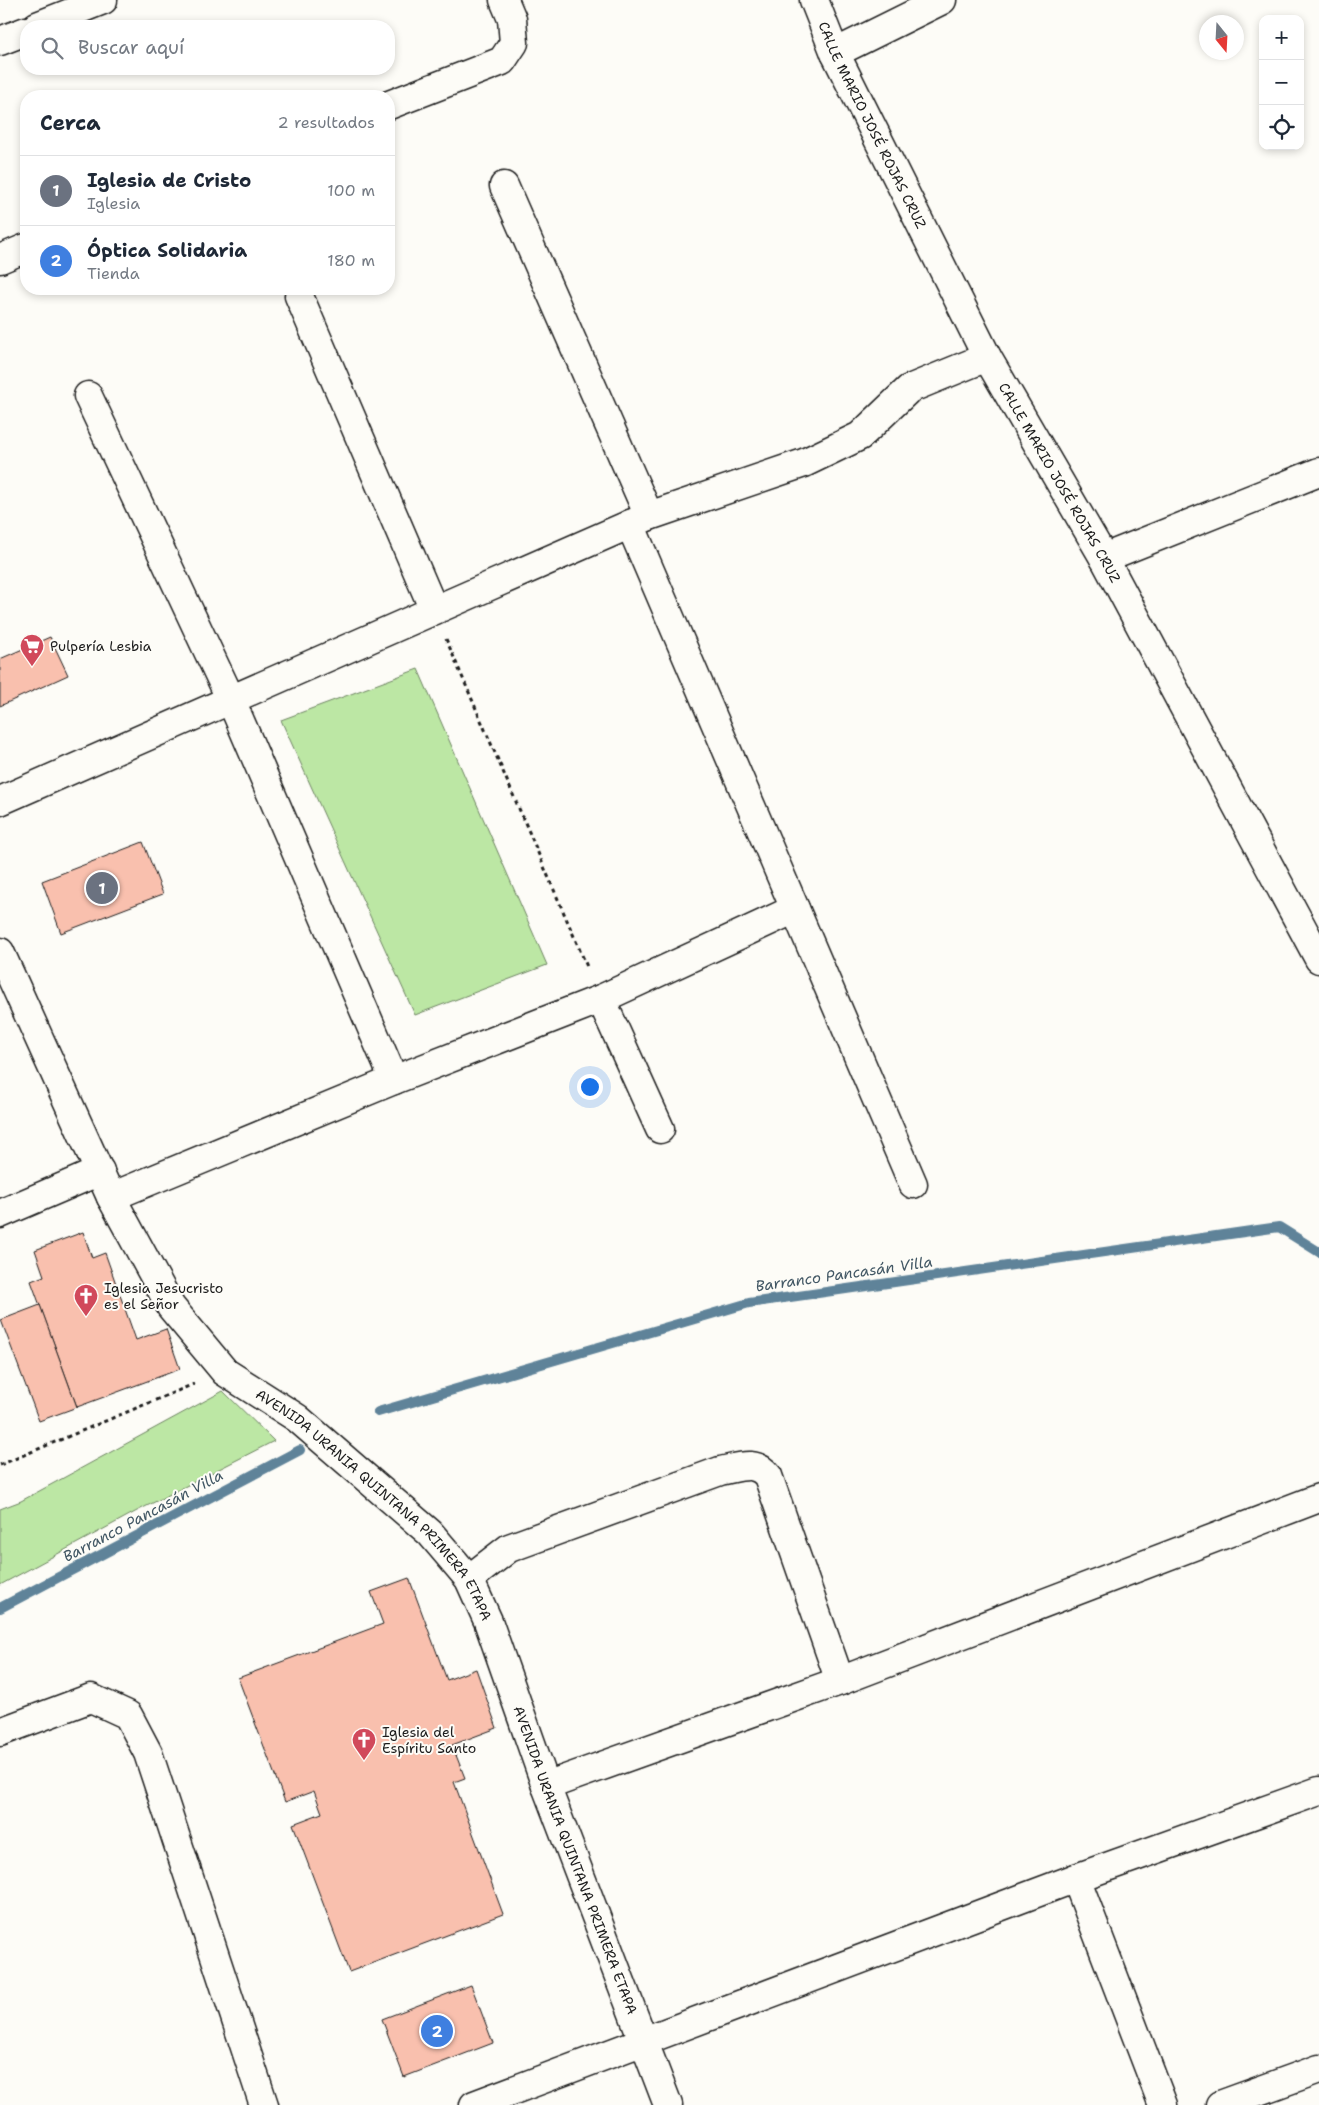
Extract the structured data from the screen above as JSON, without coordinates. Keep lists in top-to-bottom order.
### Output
{
  "streets": {
    "street": ["CALLE MARIO JOSÉ ROJAS CRUZ", "AVENIDA URANIA QUINTANA PRIMERA ETAPA"]
  },
  "water": ["Barranco Pancasán Villa"],
  "places": {
    "supermarket": ["Pulpería Lesbia"],
    "church": ["Iglesia Jesucristo es el Señor", "Iglesia del Espíritu Santo"]
  },
  "north": "bottom",
  "page": {
    "map_buttons": ["+", "−"],
    "search": "Buscar aquí",
    "heading": ["Cerca", "2 resultados"],
    "list": [
      {
        "mark": "1",
        "name": "Iglesia de Cristo",
        "note": "Iglesia",
        "value": "100 m"
      },
      {
        "mark": "2",
        "name": "Óptica Solidaria",
        "note": "Tienda",
        "value": "180 m"
      }
    ],
    "pins": ["1", "2"]
  }
}
